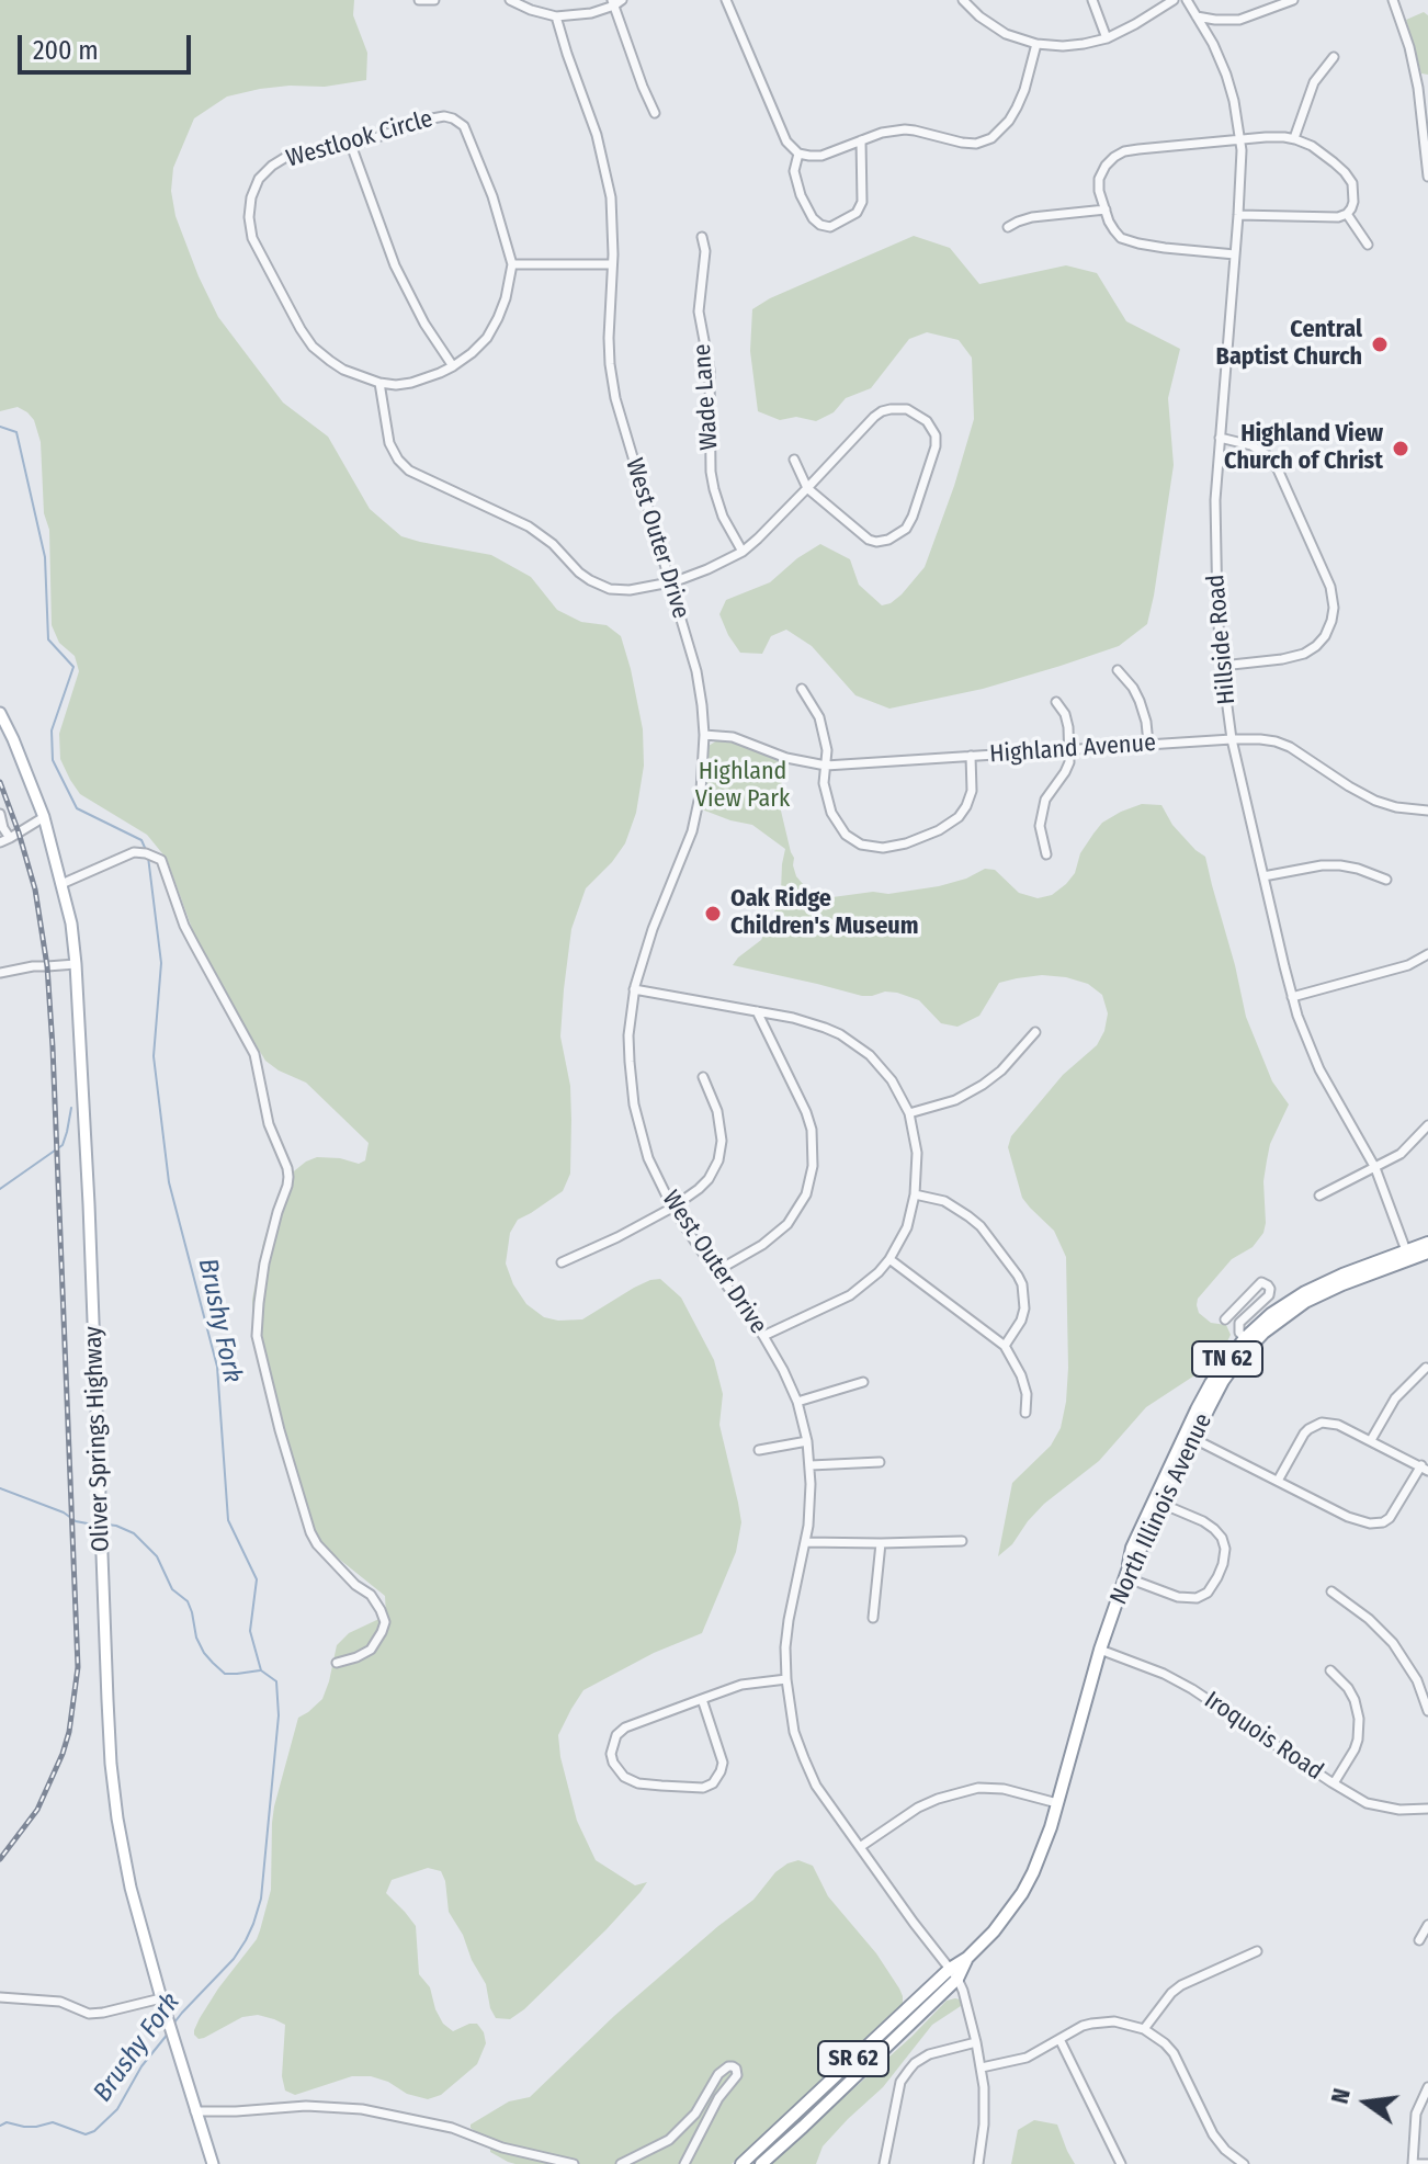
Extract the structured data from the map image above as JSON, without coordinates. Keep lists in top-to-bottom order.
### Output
{
  "streets": {
    "highway": ["TN 62", "North Illinois Avenue", "SR 62"],
    "main road": ["Oliver Springs Highway"],
    "street": [
      "Westlook Circle",
      "Wade Lane",
      "West Outer Drive",
      "Hillside Road",
      "Highland Avenue",
      "Iroquois Road"
    ]
  },
  "crossings": [
    ["West Outer Drive", "Highland Avenue"],
    ["West Outer Drive", "SR 62"],
    ["Hillside Road", "Highland Avenue"],
    ["Hillside Road", "TN 62"],
    ["Hillside Road", "North Illinois Avenue"],
    ["TN 62", "North Illinois Avenue"],
    ["North Illinois Avenue", "Iroquois Road"],
    ["North Illinois Avenue", "SR 62"]
  ],
  "water": ["Brushy Fork"],
  "parks": ["Highland View Park"],
  "places": ["Central Baptist Church", "Highland View Church of Christ", "Oak Ridge Children's Museum"],
  "scale_bar": "200 m",
  "north": "left"
}
